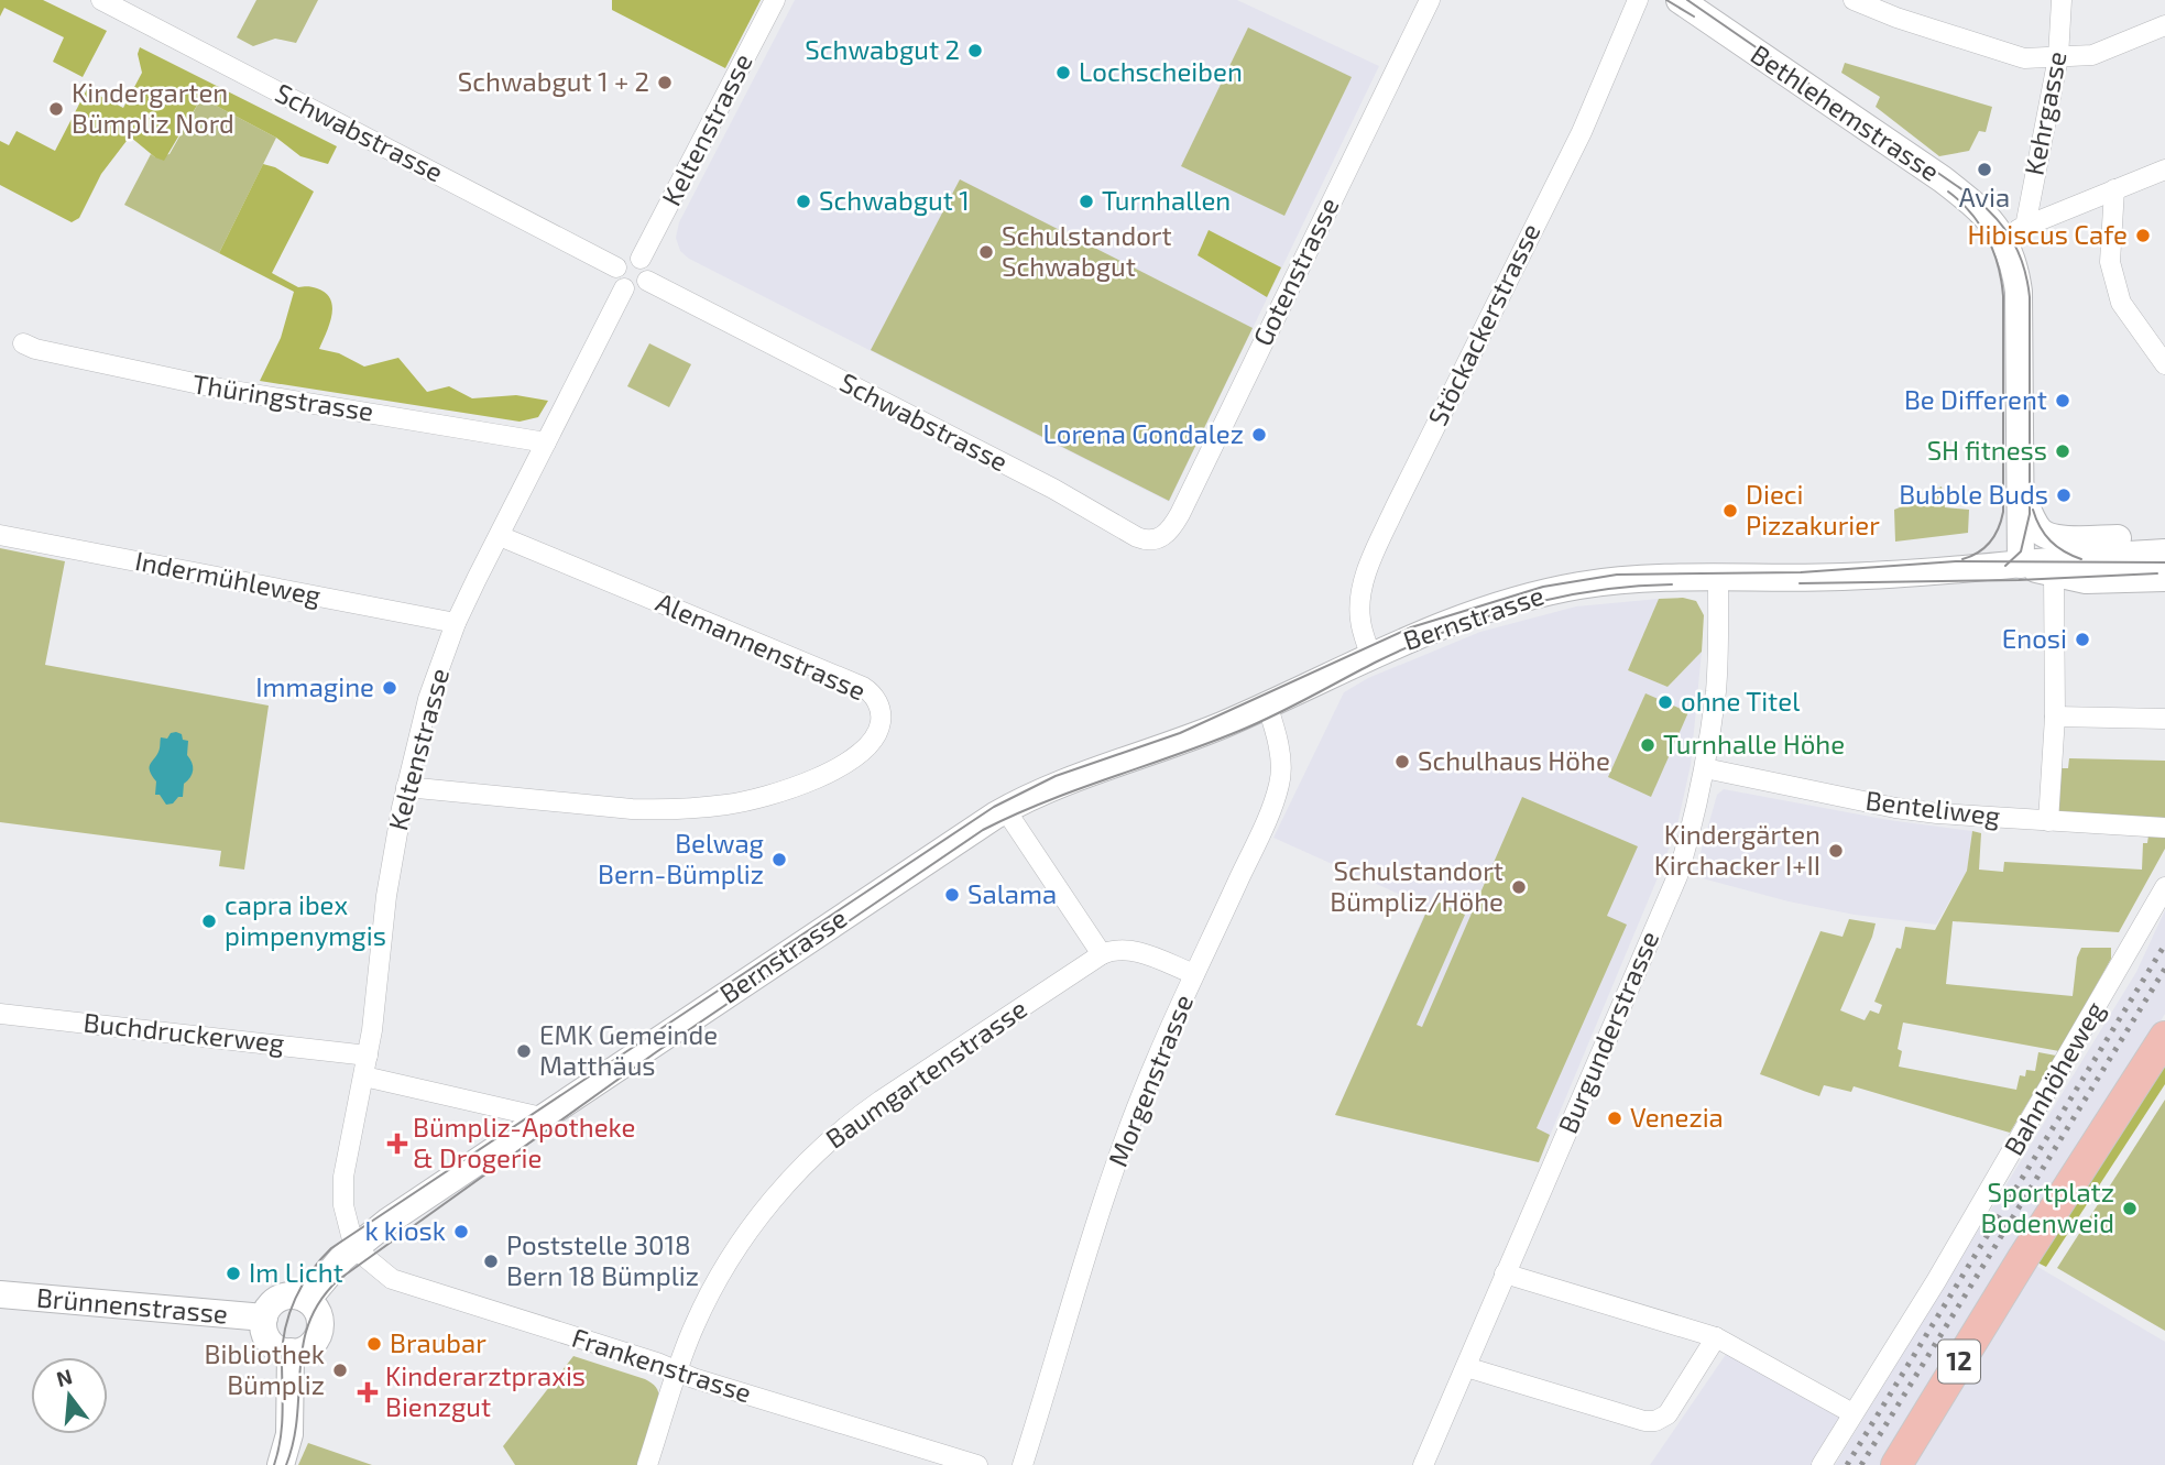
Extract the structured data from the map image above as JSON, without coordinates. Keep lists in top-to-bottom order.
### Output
{
  "streets": {
    "main road": ["12"],
    "street": [
      "Bethlehemstrasse",
      "Kehrgasse",
      "Keltenstrasse",
      "Schwabstrasse",
      "Gotenstrasse",
      "Stöckackerstrasse",
      "Thüringstrasse",
      "Indermühleweg",
      "Bernstrasse",
      "Alemannenstrasse",
      "Benteliweg",
      "Burgunderstrasse",
      "Buchdruckerweg",
      "Baumgartenstrasse",
      "Bahnhöheweg",
      "Morgenstrasse",
      "Brünnenstrasse",
      "Frankenstrasse"
    ]
  },
  "crossings": [
    ["Bethlehemstrasse", "Kehrgasse"],
    ["Bethlehemstrasse", "Bernstrasse"],
    ["Keltenstrasse", "Schwabstrasse"],
    ["Keltenstrasse", "Thüringstrasse"],
    ["Keltenstrasse", "Indermühleweg"],
    ["Keltenstrasse", "Bernstrasse"],
    ["Keltenstrasse", "Alemannenstrasse"],
    ["Keltenstrasse", "Buchdruckerweg"],
    ["Keltenstrasse", "Frankenstrasse"],
    ["Schwabstrasse", "Gotenstrasse"],
    ["Stöckackerstrasse", "Bernstrasse"],
    ["Bernstrasse", "Burgunderstrasse"],
    ["Bernstrasse", "Morgenstrasse"],
    ["Bernstrasse", "Brünnenstrasse"],
    ["Bernstrasse", "Frankenstrasse"],
    ["Benteliweg", "Burgunderstrasse"],
    ["Baumgartenstrasse", "Frankenstrasse"]
  ],
  "places": {
    "other": [
      "Schwabgut 2",
      "Lochscheiben",
      "Schwabgut 1 + 2",
      "Kindergarten Bümpliz Nord",
      "Avia",
      "Schwabgut 1",
      "Turnhallen",
      "Hibiscus Cafe",
      "Schulstandort Schwabgut",
      "Be Different",
      "Lorena Gondalez",
      "SH fitness",
      "Bubble Buds",
      "Dieci Pizzakurier",
      "Enosi",
      "Immagine",
      "ohne Titel",
      "Turnhalle Höhe",
      "Schulhaus Höhe",
      "Kindergärten Kirchacker I+II",
      "Belwag Bern-Bümpliz",
      "Schulstandort Bümpliz/Höhe",
      "Salama",
      "capra ibex pimpenymgis",
      "EMK Gemeinde Matthäus",
      "Venezia",
      "Sportplatz Bodenweid",
      "k kiosk",
      "Poststelle 3018 Bern 18 Bümpliz",
      "Im Licht",
      "Braubar",
      "Bibliothek Bümpliz"
    ],
    "health": ["Bümpliz-Apotheke & Drogerie", "Kinderarztpraxis Bienzgut"]
  },
  "north": "top"
}
